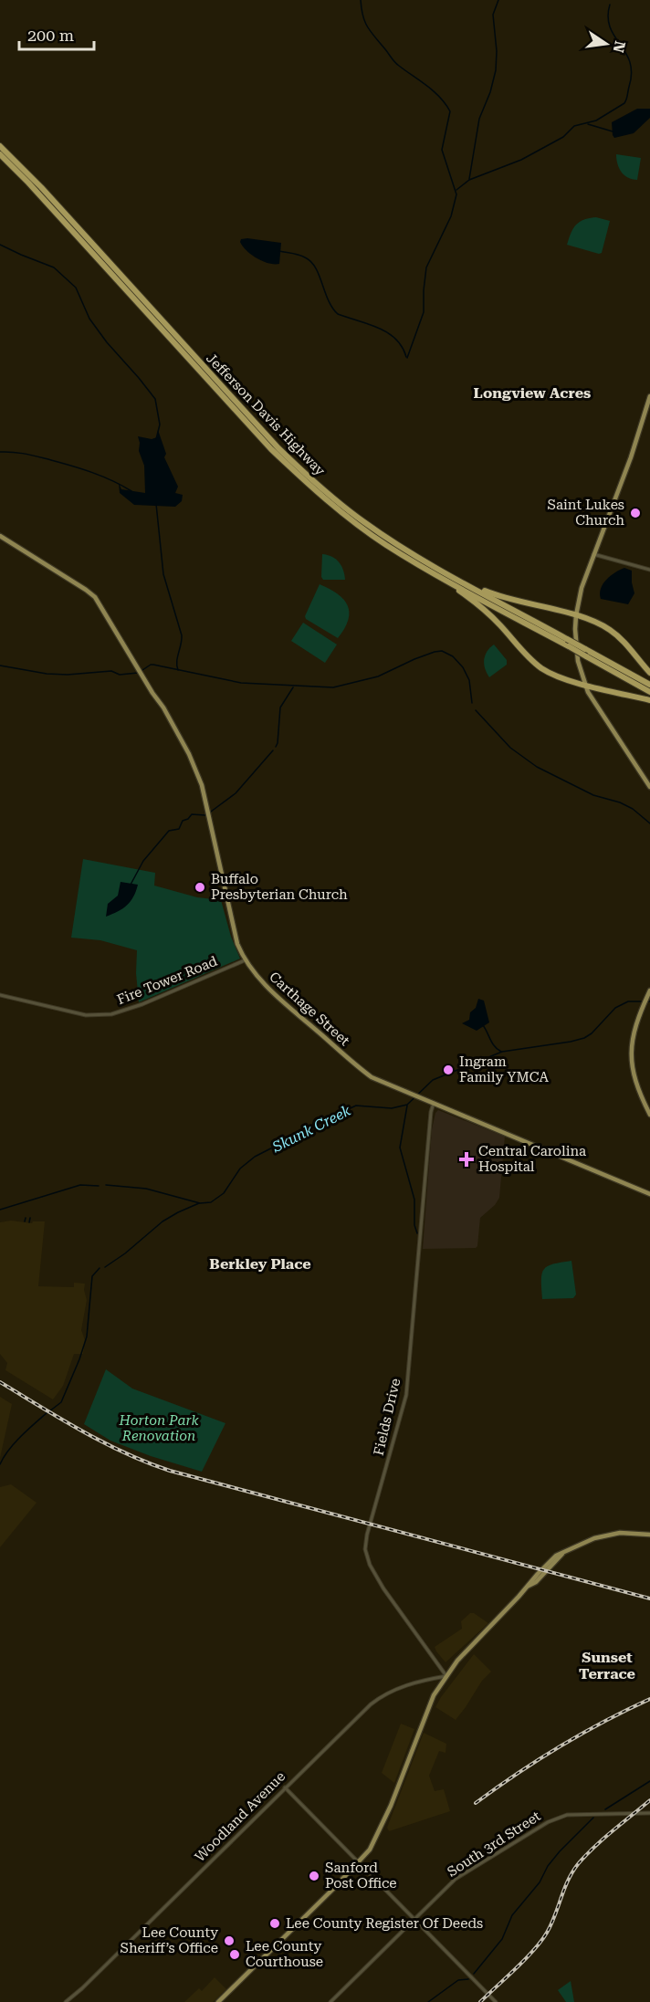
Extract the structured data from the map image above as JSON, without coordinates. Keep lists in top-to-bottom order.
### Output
{
  "streets": {
    "highway": ["Jefferson Davis Highway"],
    "main road": ["Carthage Street"],
    "street": [
      "Fire Tower Road",
      "Fields Drive",
      "Woodland Avenue",
      "South 3rd Street"
    ]
  },
  "crossings": [
    ["Fire Tower Road", "Carthage Street"],
    ["Carthage Street", "Fields Drive"],
    ["Fields Drive", "Woodland Avenue"]
  ],
  "districts": ["Longview Acres", "Berkley Place", "Sunset Terrace"],
  "water": ["Skunk Creek"],
  "parks": ["Horton Park Renovation"],
  "places": {
    "other": [
      "Saint Lukes Church",
      "Buffalo Presbyterian Church",
      "Ingram Family YMCA",
      "Sanford Post Office",
      "Lee County Register Of Deeds",
      "Lee County Sheriff’s Office",
      "Lee County Courthouse"
    ],
    "health": ["Central Carolina Hospital"]
  },
  "scale_bar": "200 m",
  "north": "right"
}
